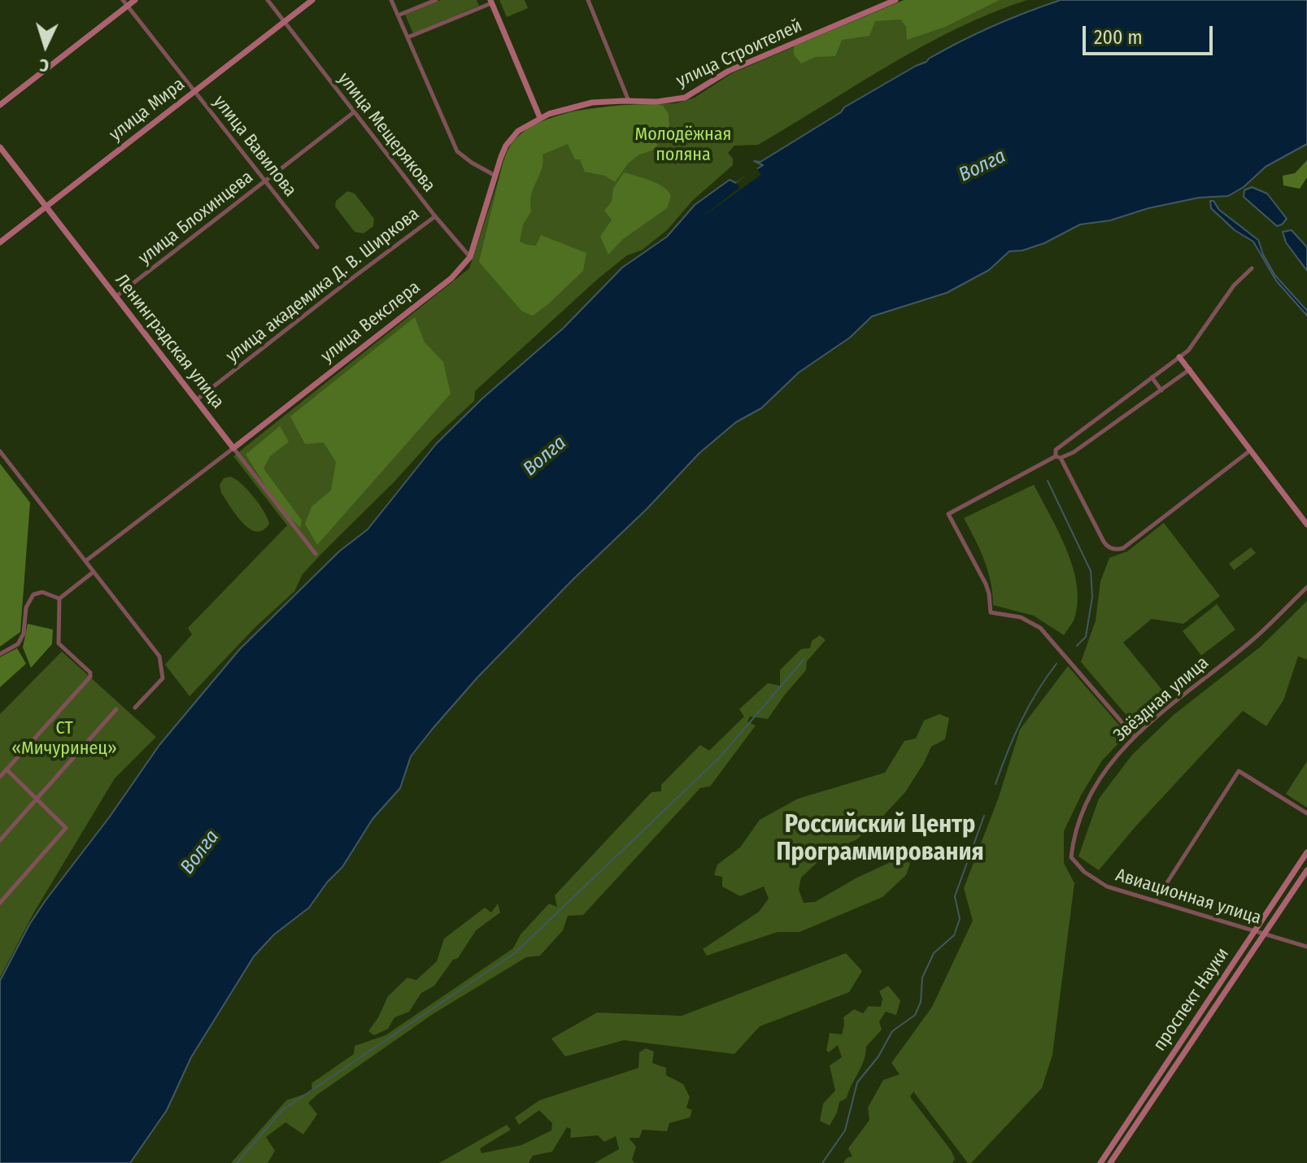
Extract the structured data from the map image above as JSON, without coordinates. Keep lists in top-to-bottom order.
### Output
{
  "streets": {
    "street": [
      "улица Строителей",
      "улица Мира",
      "улица Мещерякова",
      "улица Вавилова",
      "улица Блохинцева",
      "улица академика Д. В. Ширкова",
      "улица Векслера",
      "Ленинградская улица",
      "Звёздная улица",
      "Авиационная улица",
      "проспект Науки"
    ]
  },
  "crossings": [
    ["улица Строителей", "улица Векслера"],
    ["улица Мира", "улица Мещерякова"],
    ["улица Мира", "улица Вавилова"],
    ["улица Мира", "Ленинградская улица"],
    ["улица Мещерякова", "улица Блохинцева"],
    ["улица Мещерякова", "улица академика Д. В. Ширкова"],
    ["улица Мещерякова", "улица Векслера"],
    ["улица Вавилова", "улица Блохинцева"],
    ["улица Блохинцева", "Ленинградская улица"],
    ["улица академика Д. В. Ширкова", "Ленинградская улица"],
    ["улица Векслера", "Ленинградская улица"],
    ["Звёздная улица", "Авиационная улица"],
    ["Авиационная улица", "проспект Науки"]
  ],
  "districts": ["Российский Центр Программирования"],
  "water": ["Волга"],
  "parks": ["Молодёжная поляна", "СТ «Мичуринец»"],
  "scale_bar": "200 m",
  "north": "bottom"
}
